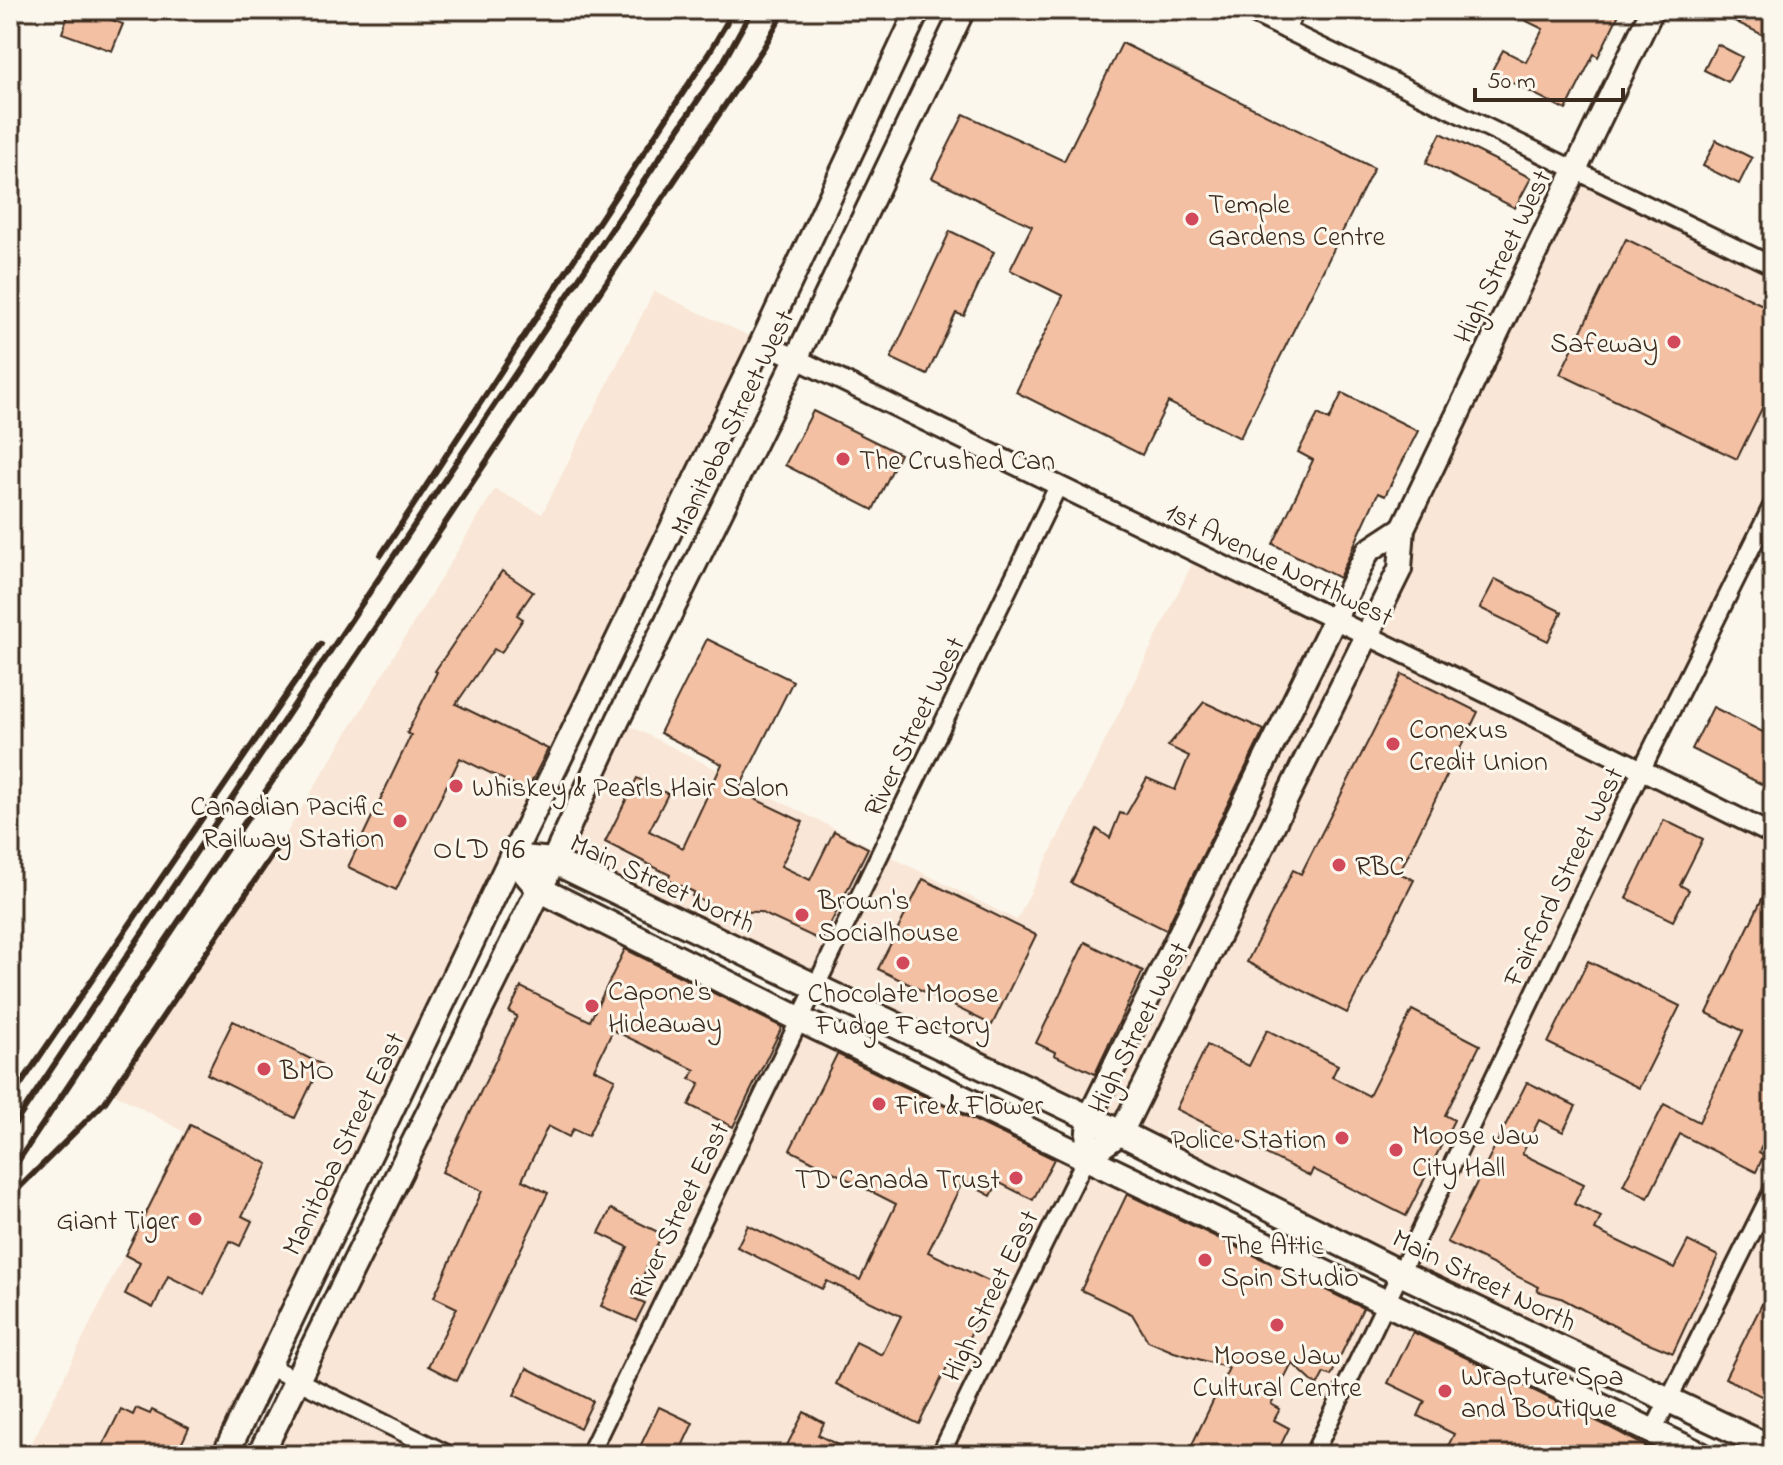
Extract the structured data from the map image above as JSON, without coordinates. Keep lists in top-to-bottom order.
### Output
{
  "streets": {
    "main road": [
      "High Street West",
      "Manitoba Street West",
      "Main Street North",
      "Manitoba Street East"
    ],
    "street": [
      "1st Avenue Northwest",
      "River Street West",
      "Fairford Street West",
      "River Street East",
      "High Street East"
    ]
  },
  "crossings": [
    ["High Street West", "1st Avenue Northwest"],
    ["High Street West", "Main Street North"],
    ["High Street West", "High Street East"],
    ["Manitoba Street West", "1st Avenue Northwest"],
    ["Manitoba Street West", "Main Street North"],
    ["Manitoba Street West", "Manitoba Street East"],
    ["1st Avenue Northwest", "River Street West"],
    ["1st Avenue Northwest", "Fairford Street West"],
    ["River Street West", "Main Street North"],
    ["River Street West", "River Street East"],
    ["Fairford Street West", "Main Street North"],
    ["Main Street North", "Manitoba Street East"],
    ["Main Street North", "River Street East"],
    ["Main Street North", "High Street East"]
  ],
  "districts": ["OLD 96"],
  "places": [
    "Temple Gardens Centre",
    "Safeway",
    "The Crushed Can",
    "Conexus Credit Union",
    "Whiskey & Pearls Hair Salon",
    "Canadian Pacific Railway Station",
    "RBC",
    "Brown's Socialhouse",
    "Chocolate Moose Fudge Factory",
    "Capone's Hideaway",
    "BMO",
    "Fire & Flower",
    "Police Station",
    "Moose Jaw City Hall",
    "TD Canada Trust",
    "Giant Tiger",
    "The Attic Spin Studio",
    "Moose Jaw Cultural Centre",
    "Wrapture Spa and Boutique"
  ],
  "scale_bar": "50 m"
}
